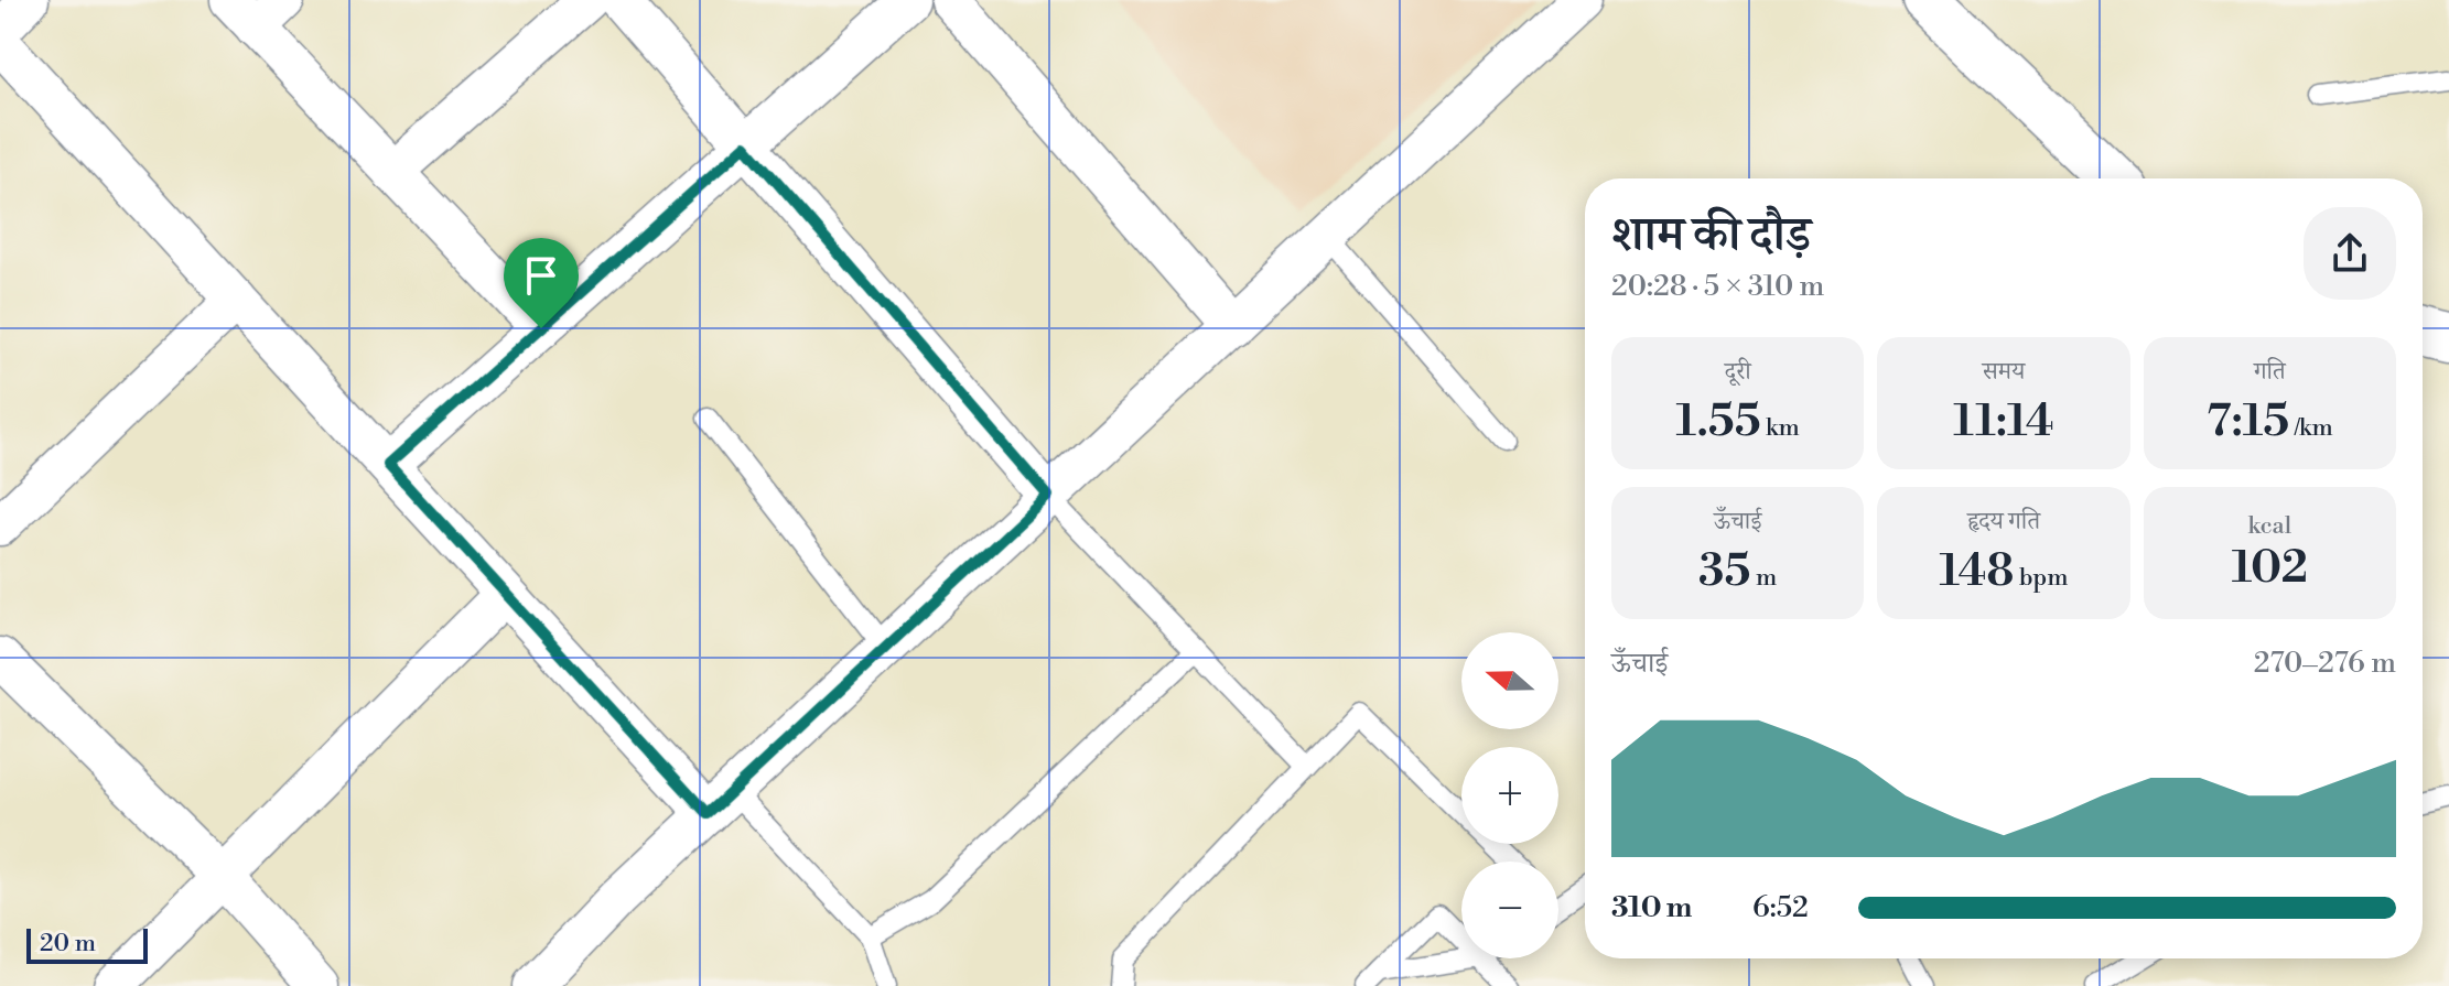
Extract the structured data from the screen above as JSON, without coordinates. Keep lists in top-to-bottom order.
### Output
{
  "scale_bar": "20 m",
  "north": "left",
  "page": {
    "heading": ["शाम की दौड़", "20:28 · 5 × 310 m"],
    "stats": [
      ["दूरी", "1.55 km"],
      ["समय", "11:14"],
      ["गति", "7:15 /km"],
      ["ऊँचाई", "35 m"],
      ["हृदय गति", "148 bpm"],
      ["kcal", "102"]
    ],
    "chart": ["ऊँचाई", "270–276 m"],
    "map_buttons": ["+", "−"],
    "list": [
      {
        "name": "310 m",
        "note": "6:52"
      }
    ],
    "scale": "20 m"
  }
}
